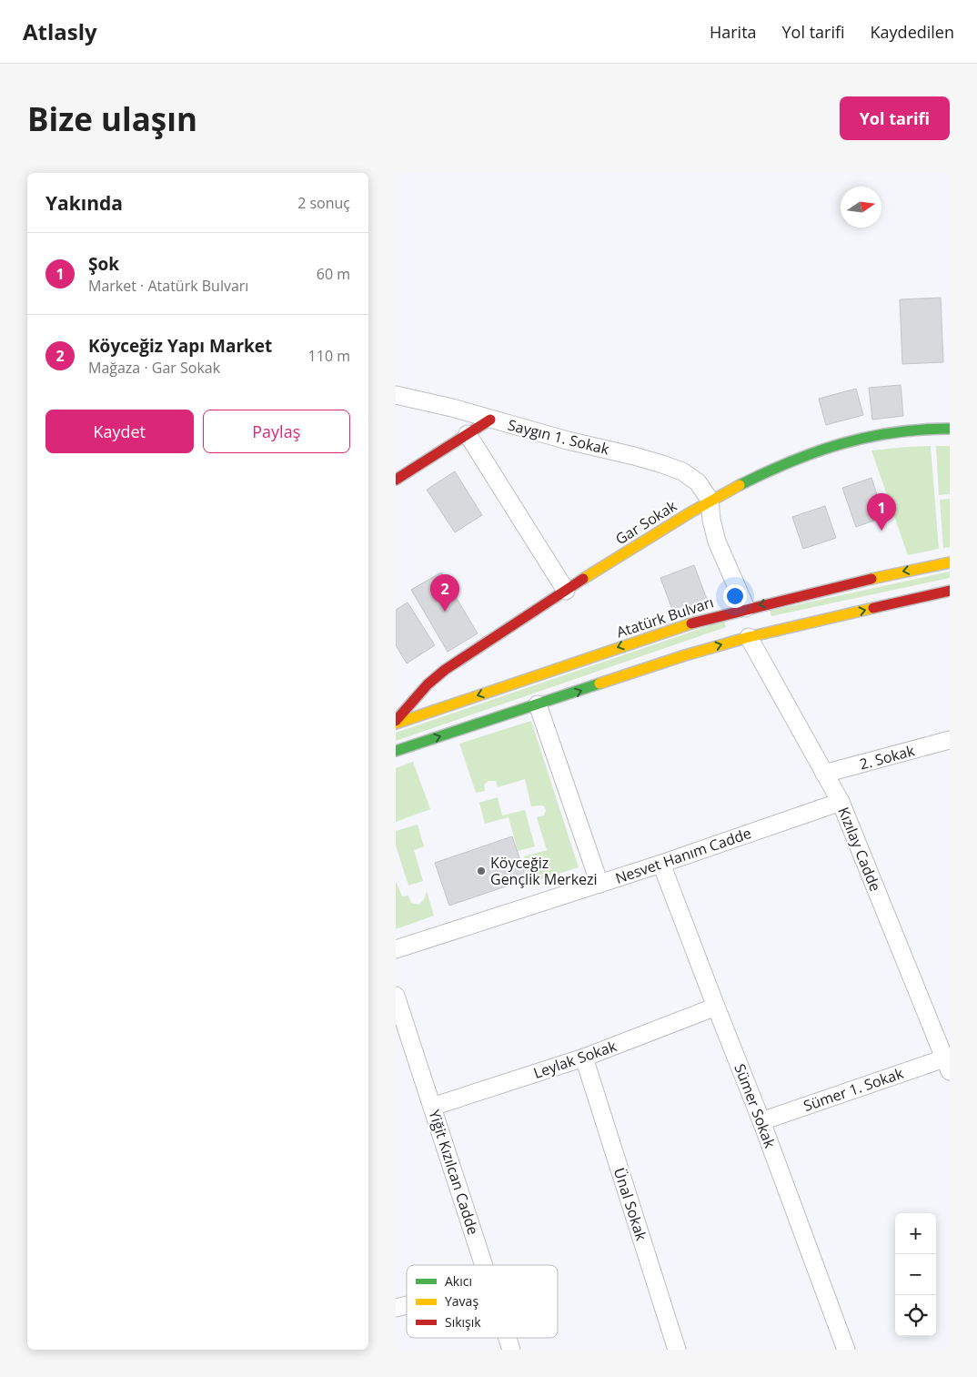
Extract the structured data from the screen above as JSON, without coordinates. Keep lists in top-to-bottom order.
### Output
{
  "streets": {
    "main road": ["Gar Sokak", "Atatürk Bulvarı"],
    "street": [
      "Saygın 1. Sokak",
      "2. Sokak",
      "Kızılay Cadde",
      "Nesvet Hanım Cadde",
      "Leylak Sokak",
      "Sümer 1. Sokak",
      "Sümer Sokak",
      "Yiğit Kızılcan Cadde",
      "Ünal Sokak"
    ]
  },
  "crossings": [
    ["Saygın 1. Sokak", "Gar Sokak"],
    ["Gar Sokak", "Atatürk Bulvarı"],
    ["2. Sokak", "Kızılay Cadde"],
    ["Kızılay Cadde", "Nesvet Hanım Cadde"],
    ["Kızılay Cadde", "Sümer 1. Sokak"],
    ["Nesvet Hanım Cadde", "Sümer Sokak"],
    ["Leylak Sokak", "Sümer Sokak"],
    ["Leylak Sokak", "Yiğit Kızılcan Cadde"],
    ["Leylak Sokak", "Ünal Sokak"],
    ["Sümer 1. Sokak", "Sümer Sokak"]
  ],
  "places": ["Köyceğiz Gençlik Merkezi"],
  "legend": ["Akıcı", "Yavaş", "Sıkışık"],
  "north": "right",
  "page": {
    "header": "Atlasly",
    "nav": ["Harita", "Yol tarifi", "Kaydedilen"],
    "buttons": [
      "Yol tarifi",
      ["Kaydet", "Paylaş"]
    ],
    "title": "Bize ulaşın",
    "heading": ["Yakında", "2 sonuç"],
    "list": [
      {
        "mark": "1",
        "name": "Şok",
        "note": "Market · Atatürk Bulvarı",
        "value": "60 m"
      },
      {
        "mark": "2",
        "name": "Köyceğiz Yapı Market",
        "note": "Mağaza · Gar Sokak",
        "value": "110 m"
      }
    ],
    "pins": ["1", "2"],
    "map_buttons": ["+", "−"]
  }
}
